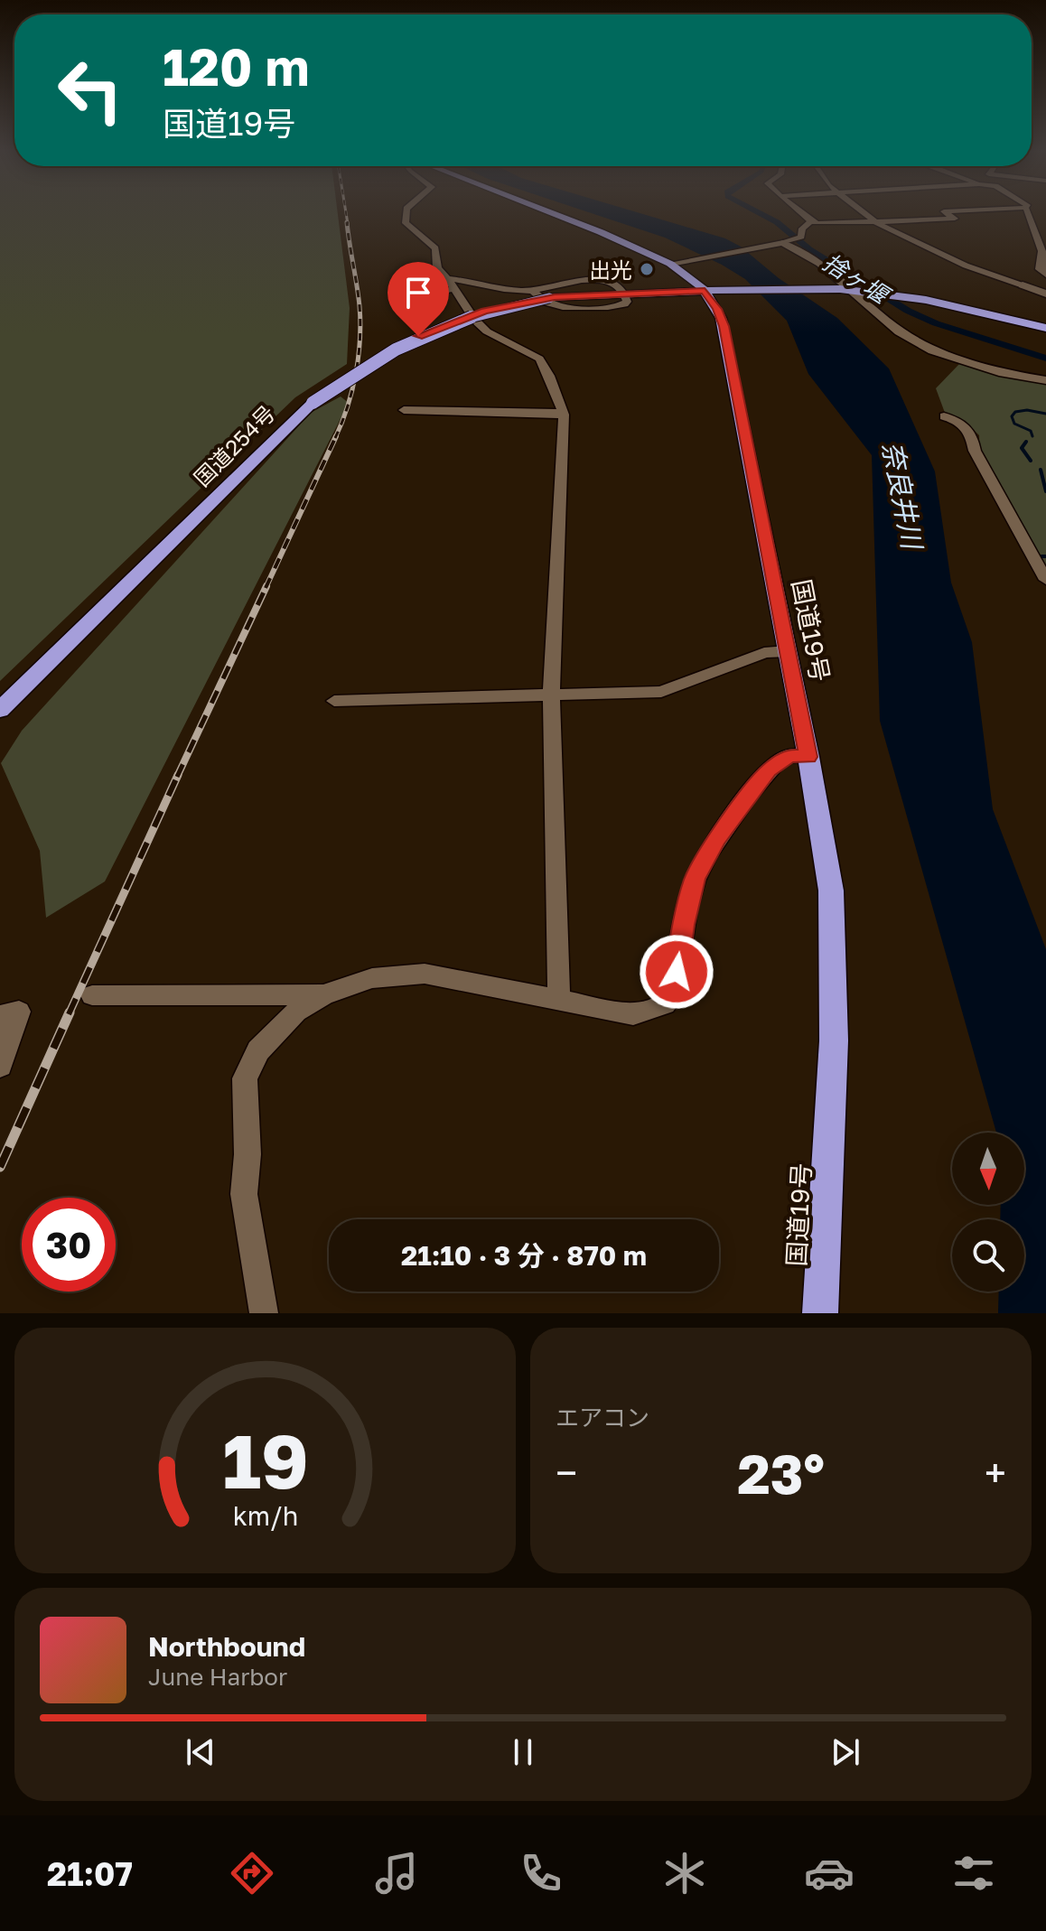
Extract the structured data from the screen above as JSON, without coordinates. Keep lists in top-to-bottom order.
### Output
{
  "streets": {
    "highway": ["国道254号", "国道19号"]
  },
  "crossings": [
    ["国道254号", "国道19号"]
  ],
  "water": ["捨ヶ堰", "奈良井川"],
  "places": ["出光"],
  "north": "bottom",
  "page": {
    "turn": ["120 m", "国道19号"],
    "limit": "30",
    "trip": "21:10 · 3 分 · 870 m",
    "tile": "エアコン",
    "heat": ["−", "23°", "+"],
    "song": ["Northbound", "June Harbor"],
    "tabs": "21:07",
    "gauge": ["19", "km/h"]
  }
}
